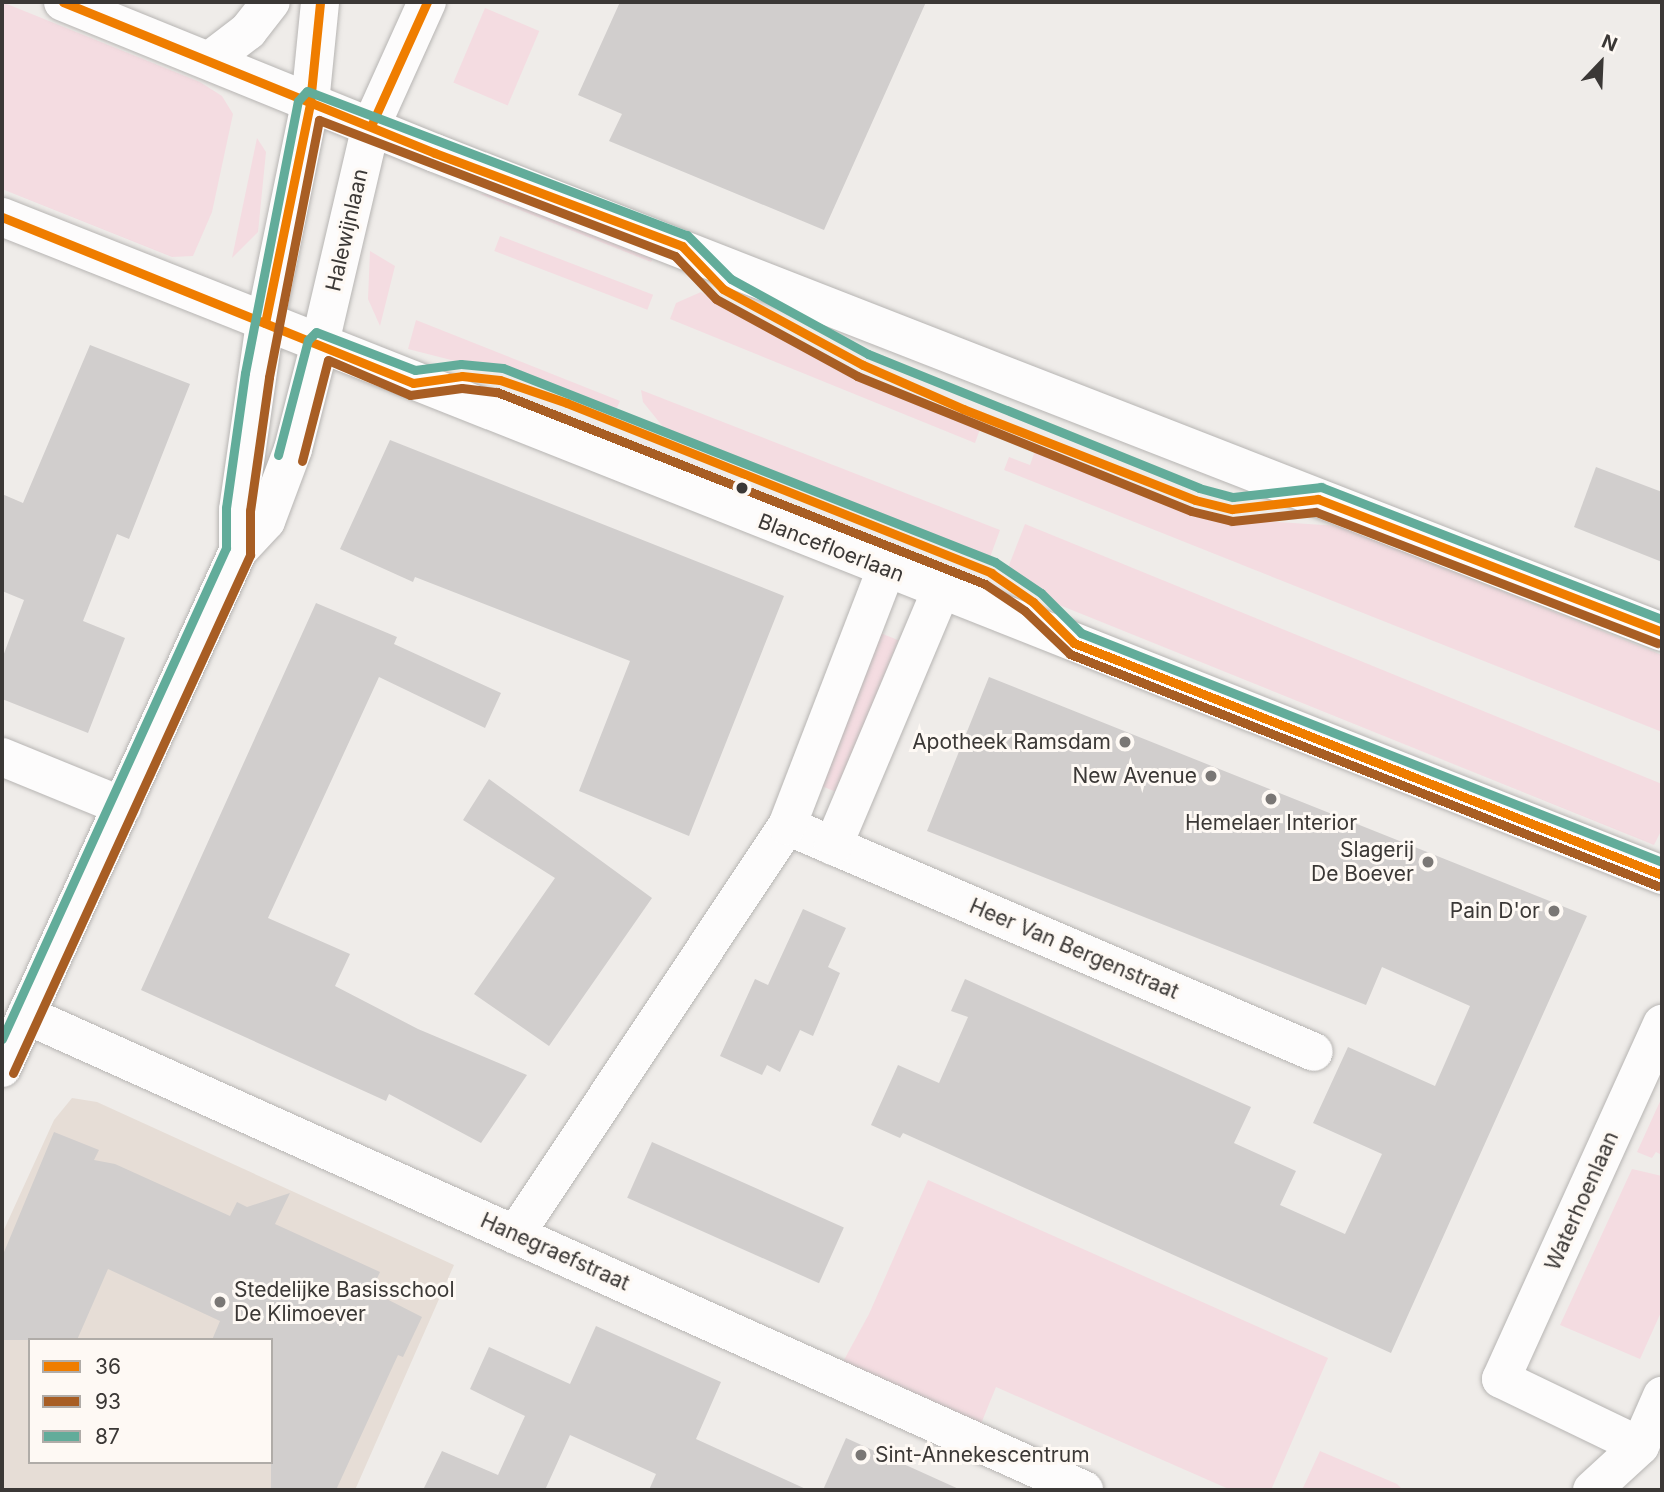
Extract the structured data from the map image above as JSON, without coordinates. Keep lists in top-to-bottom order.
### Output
{
  "streets": {
    "street": [
      "Halewijnlaan",
      "Blancefloerlaan",
      "Heer Van Bergenstraat",
      "Waterhoenlaan",
      "Hanegraefstraat"
    ]
  },
  "crossings": [
    ["Halewijnlaan", "Blancefloerlaan"]
  ],
  "places": [
    "Apotheek Ramsdam",
    "New Avenue",
    "Hemelaer Interior",
    "Slagerij De Boever",
    "Pain D'or",
    "Stedelijke Basisschool De Klimoever",
    "Sint-Annekescentrum"
  ],
  "lines": ["transit line 36", "transit line 87", "transit line 93"],
  "legend": ["36", "93", "87"],
  "north": "top right"
}
